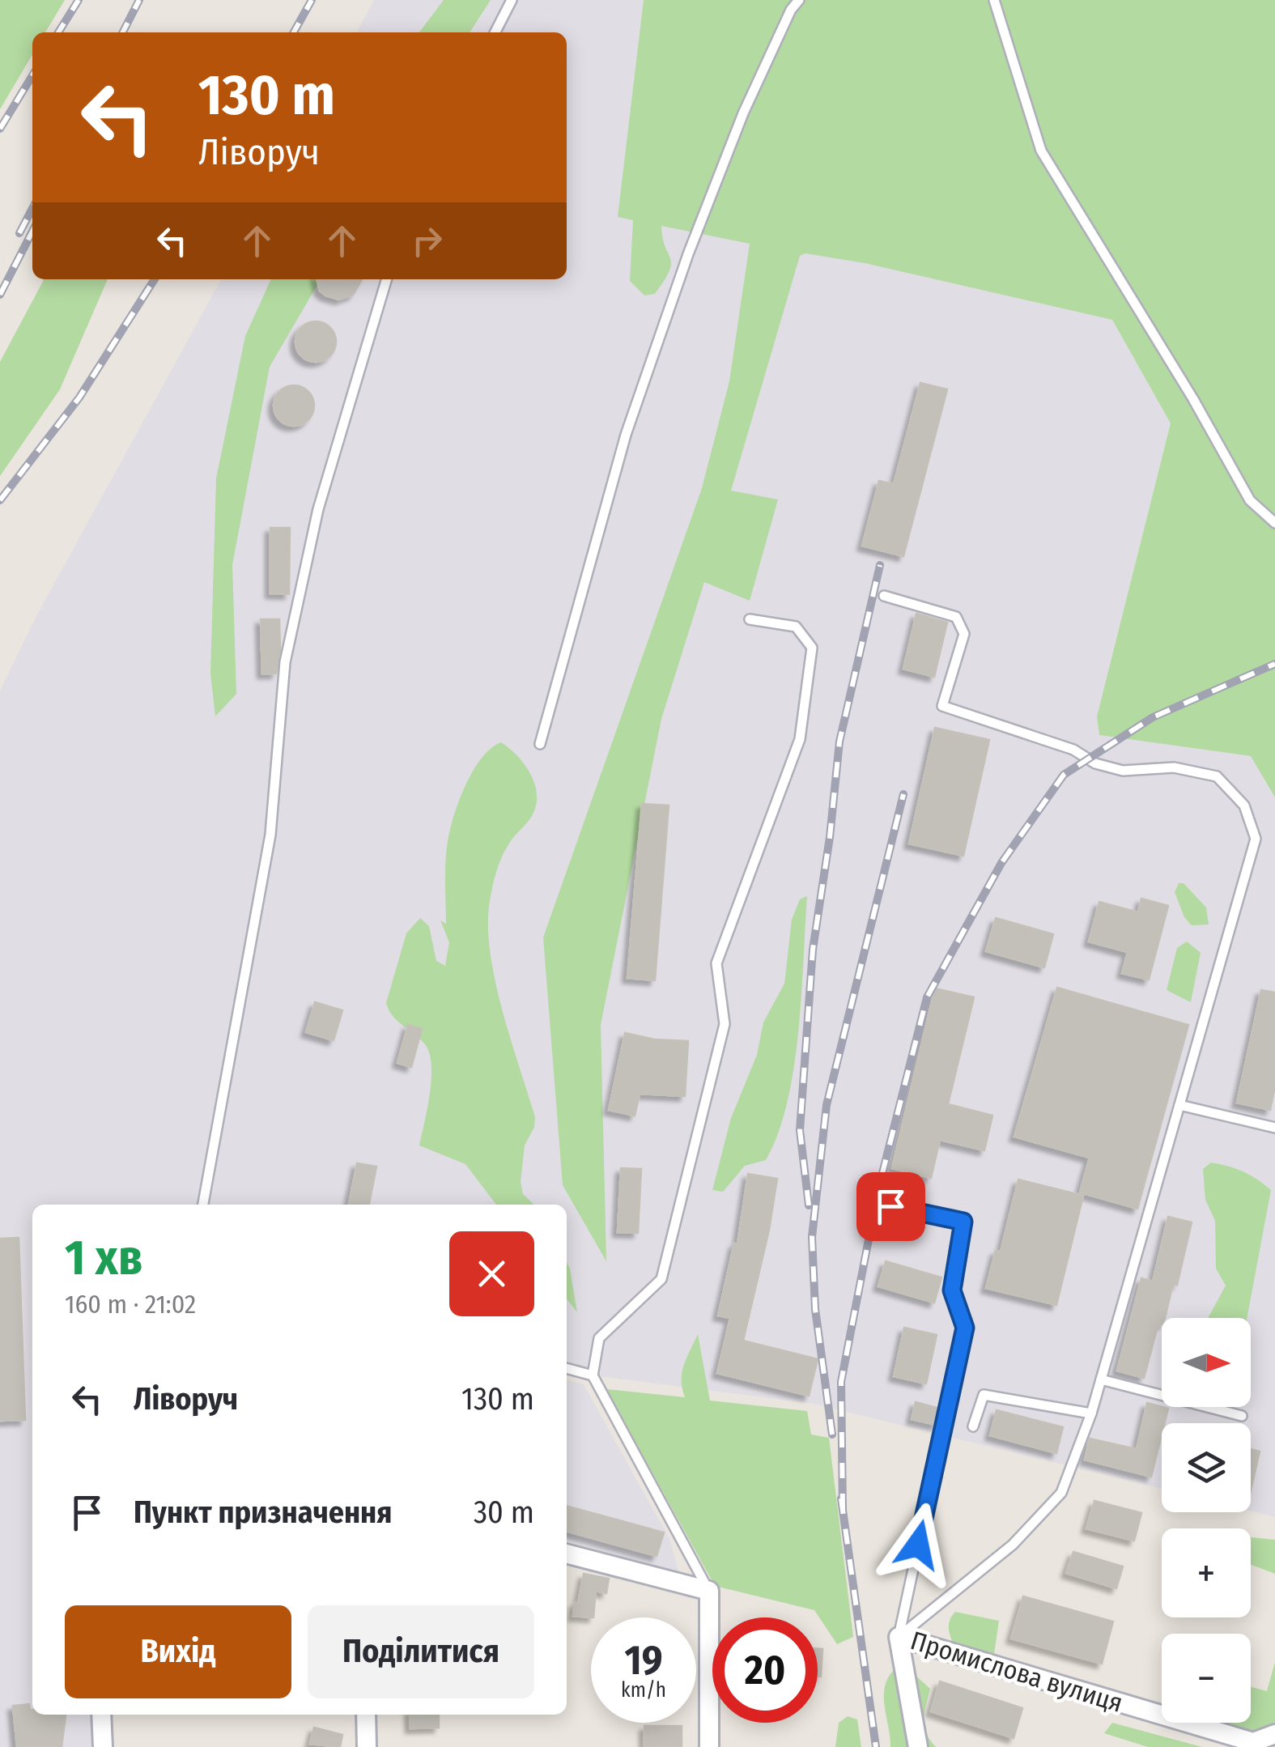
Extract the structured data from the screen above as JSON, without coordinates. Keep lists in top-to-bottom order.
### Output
{
  "streets": {
    "street": ["Промислова вулиця"]
  },
  "north": "right",
  "page": {
    "turn": ["130 m", "Ліворуч"],
    "heading": ["1 хв", "160 m · 21:02"],
    "map_buttons": ["+", "−"],
    "list": [
      {
        "name": "Ліворуч",
        "value": "130 m"
      },
      {
        "name": "Пункт призначення",
        "value": "30 m"
      }
    ],
    "buttons": ["Вихід", "Поділитися"],
    "speed": "19 km/h",
    "limit": "20"
  }
}
